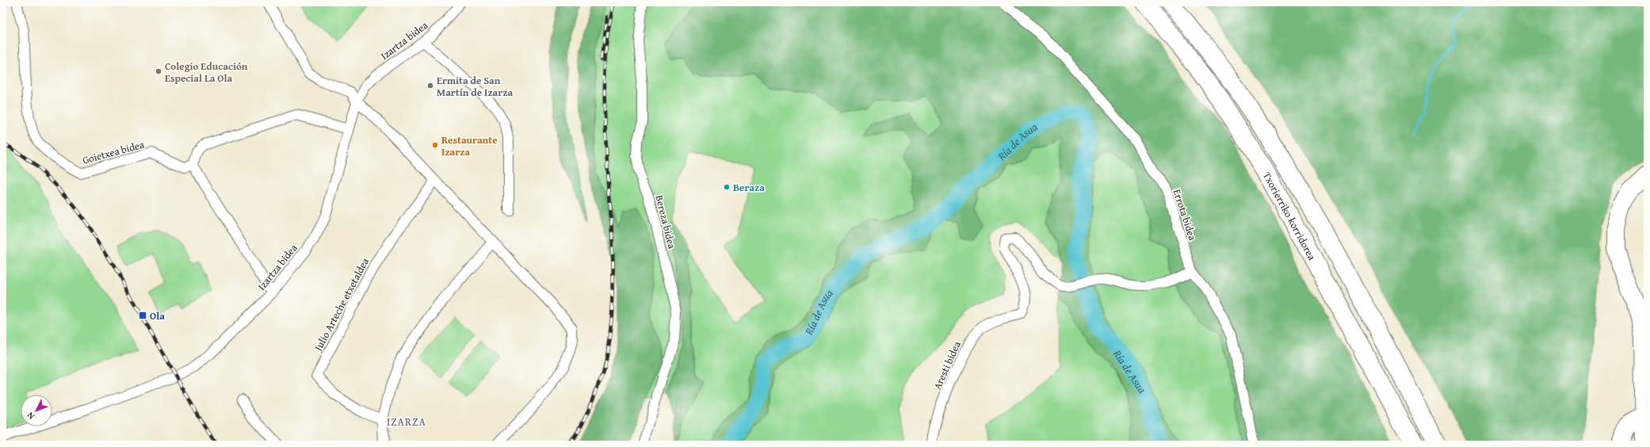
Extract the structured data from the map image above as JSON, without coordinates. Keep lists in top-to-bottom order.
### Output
{
  "streets": {
    "highway": ["Txorierriko korridorea"],
    "street": [
      "Izartza bidea",
      "Goietxea bidea",
      "Errota bidea",
      "Bereza bidea",
      "Julio Arteche etxetaldea",
      "Aresti bidea"
    ]
  },
  "crossings": [
    ["Errota bidea", "Aresti bidea"]
  ],
  "districts": ["IZARZA"],
  "water": ["Ría de Asua"],
  "places": {
    "other": [
      "Colegio Educación Especial La Ola",
      "Ermita de San Martín de Izarza",
      "Restaurante Izarza",
      "Beraza"
    ],
    "transit": ["Ola"]
  },
  "north": "bottom left"
}
